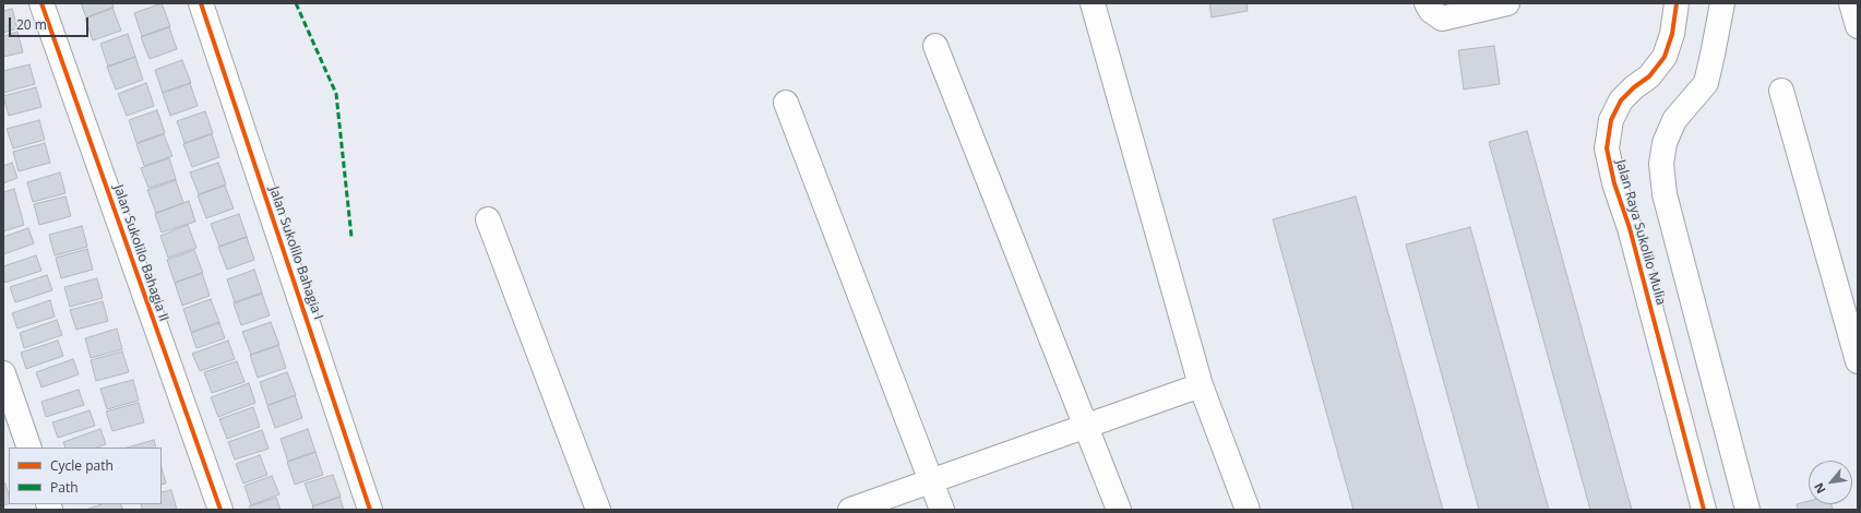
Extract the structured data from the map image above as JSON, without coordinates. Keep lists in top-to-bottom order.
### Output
{
  "streets": {
    "street": ["Jalan Raya Sukolilo Mulia", "Jalan Sukolilo Bahagia II", "Jalan Sukolilo Bahagia I"]
  },
  "legend": ["Cycle path", "Path"],
  "scale_bar": "20 m",
  "north": "bottom left"
}
